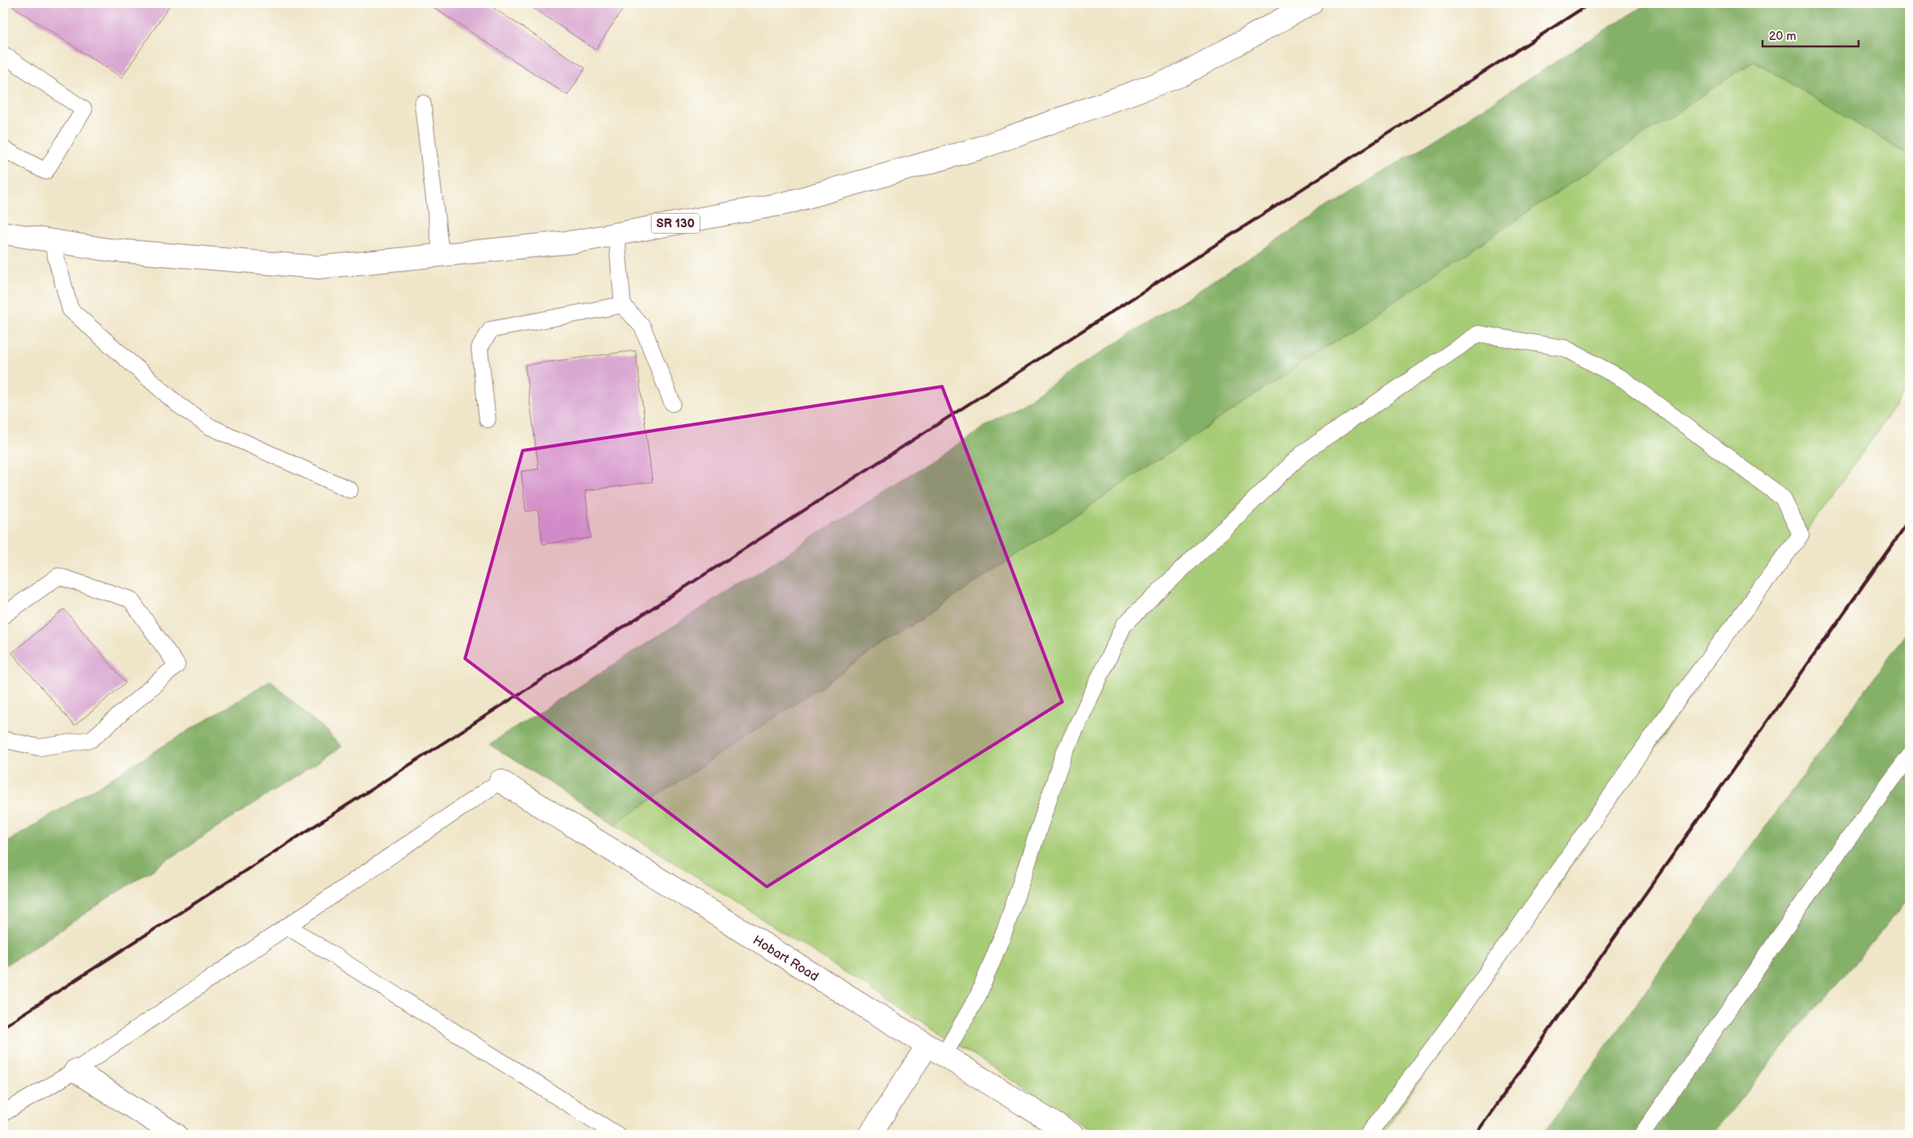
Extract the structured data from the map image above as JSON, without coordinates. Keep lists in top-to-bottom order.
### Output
{
  "streets": {
    "main road": ["SR 130", "Hobart Road"]
  },
  "scale_bar": "20 m"
}
